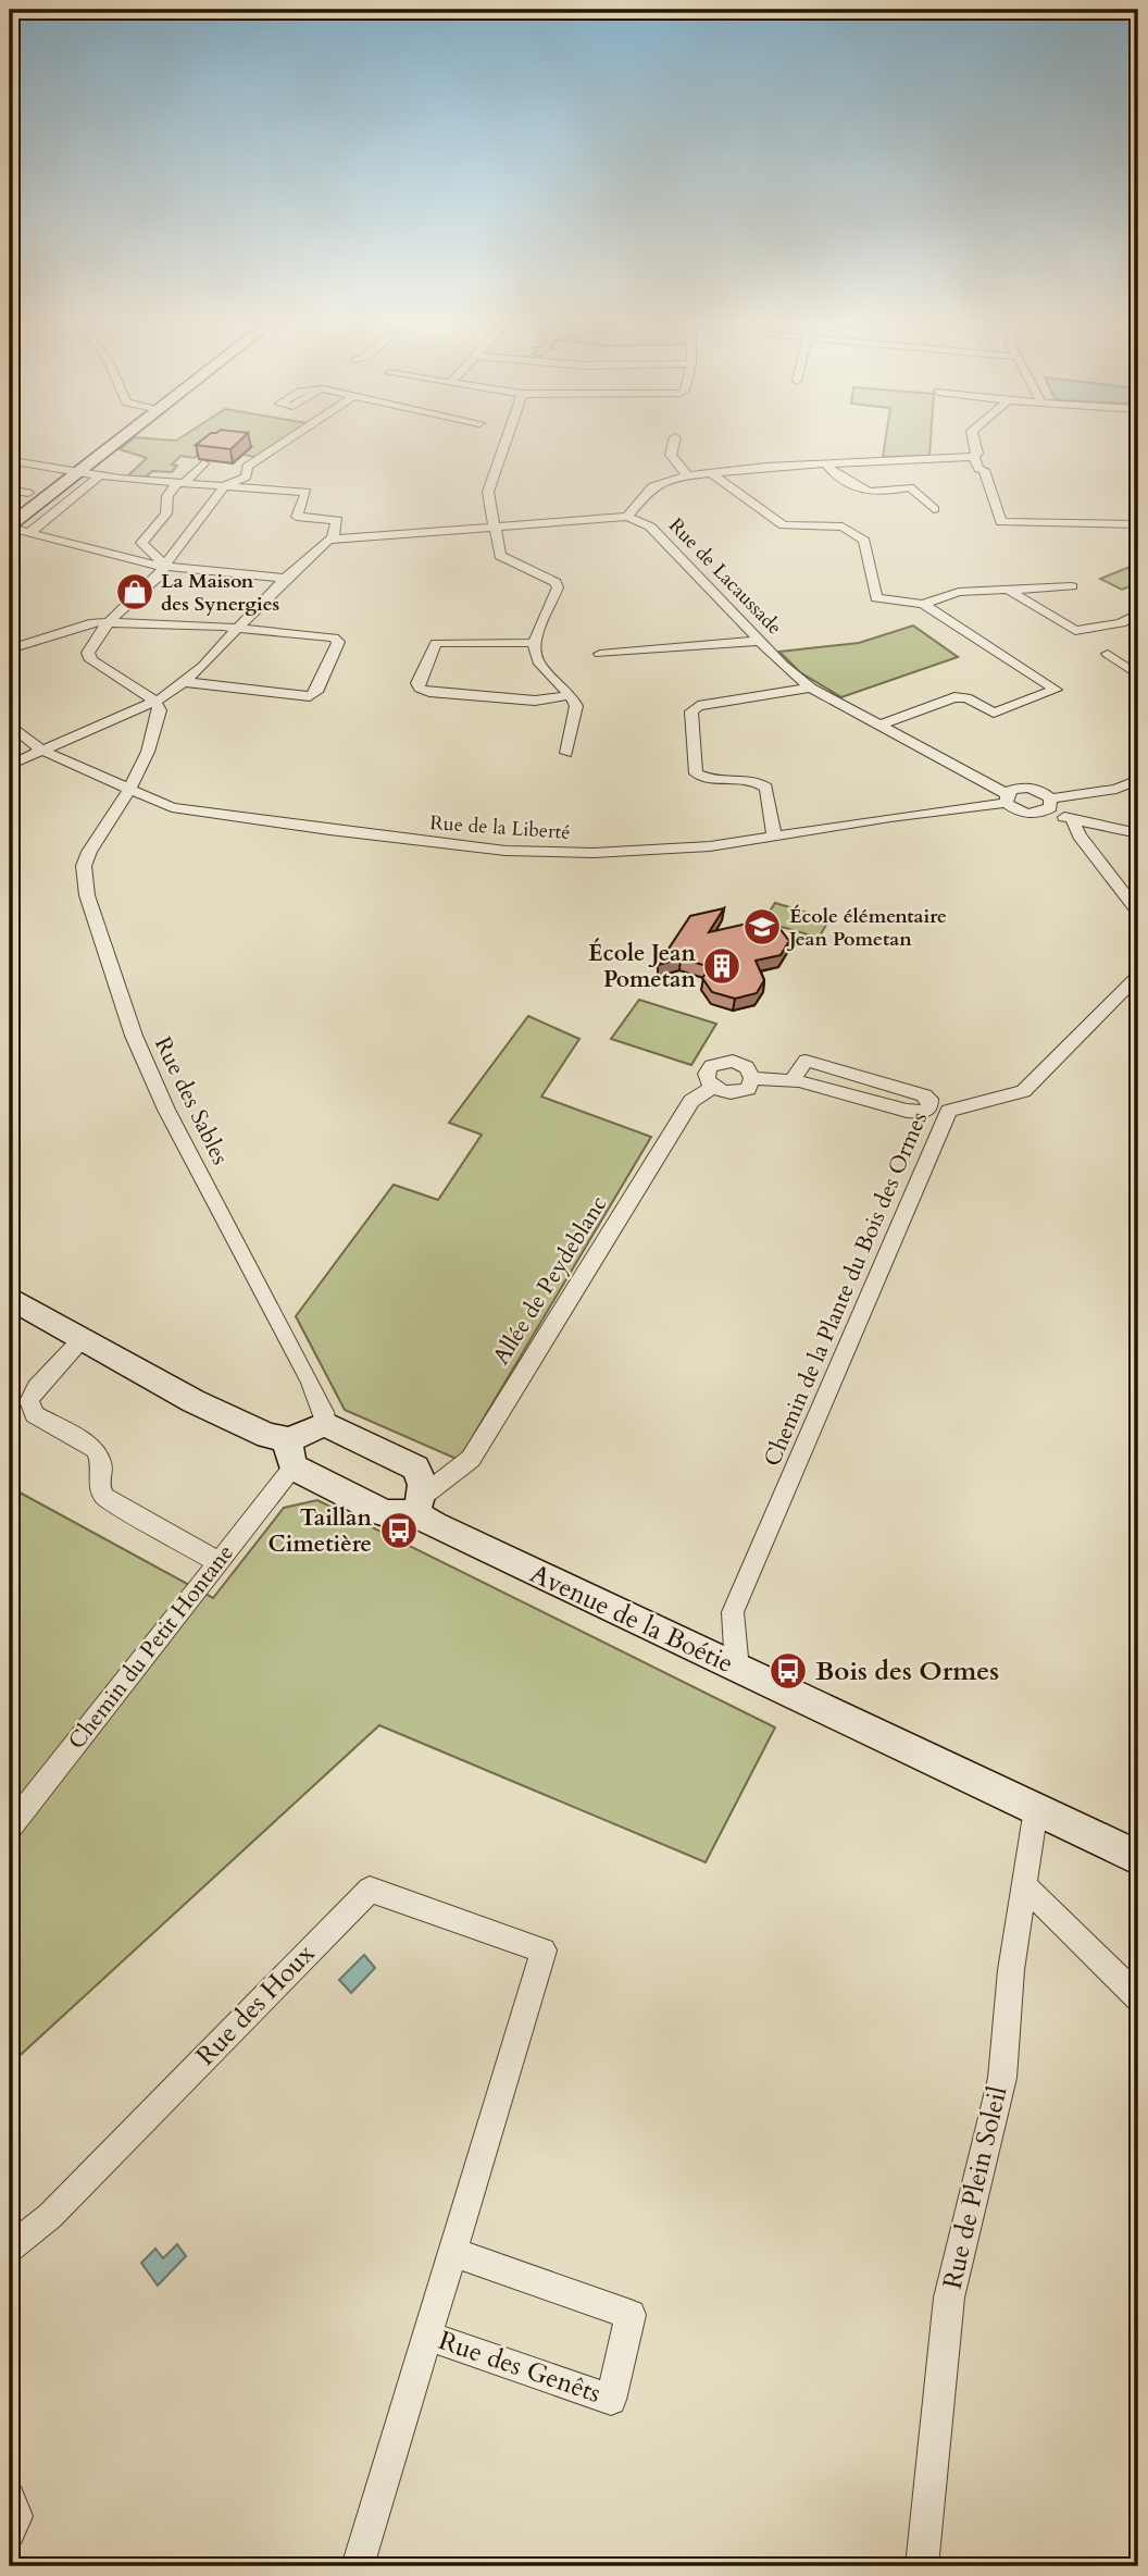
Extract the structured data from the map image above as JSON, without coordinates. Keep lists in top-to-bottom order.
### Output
{
  "streets": {
    "main road": ["Avenue de la Boétie"],
    "street": [
      "Rue de Lacaussade",
      "Rue de la Liberté",
      "Rue des Sables",
      "Allée de Peydeblanc",
      "Chemin de la Plante du Bois des Ormes",
      "Chemin du Petit Hontane",
      "Rue des Houx",
      "Rue de Plein Soleil",
      "Rue des Genêts"
    ]
  },
  "crossings": [
    ["Rue de Lacaussade", "Rue de la Liberté"],
    ["Rue de la Liberté", "Rue des Sables"],
    ["Allée de Peydeblanc", "Avenue de la Boétie"],
    ["Chemin de la Plante du Bois des Ormes", "Avenue de la Boétie"],
    ["Avenue de la Boétie", "Rue de Plein Soleil"],
    ["Rue des Houx", "Rue des Genêts"]
  ],
  "places": {
    "shop": ["La Maison des Synergies"],
    "school or university": ["École élémentaire Jean Pometan"],
    "building": ["École Jean Pometan"],
    "bus stop": ["Taillan Cimetière", "Bois des Ormes"]
  }
}
